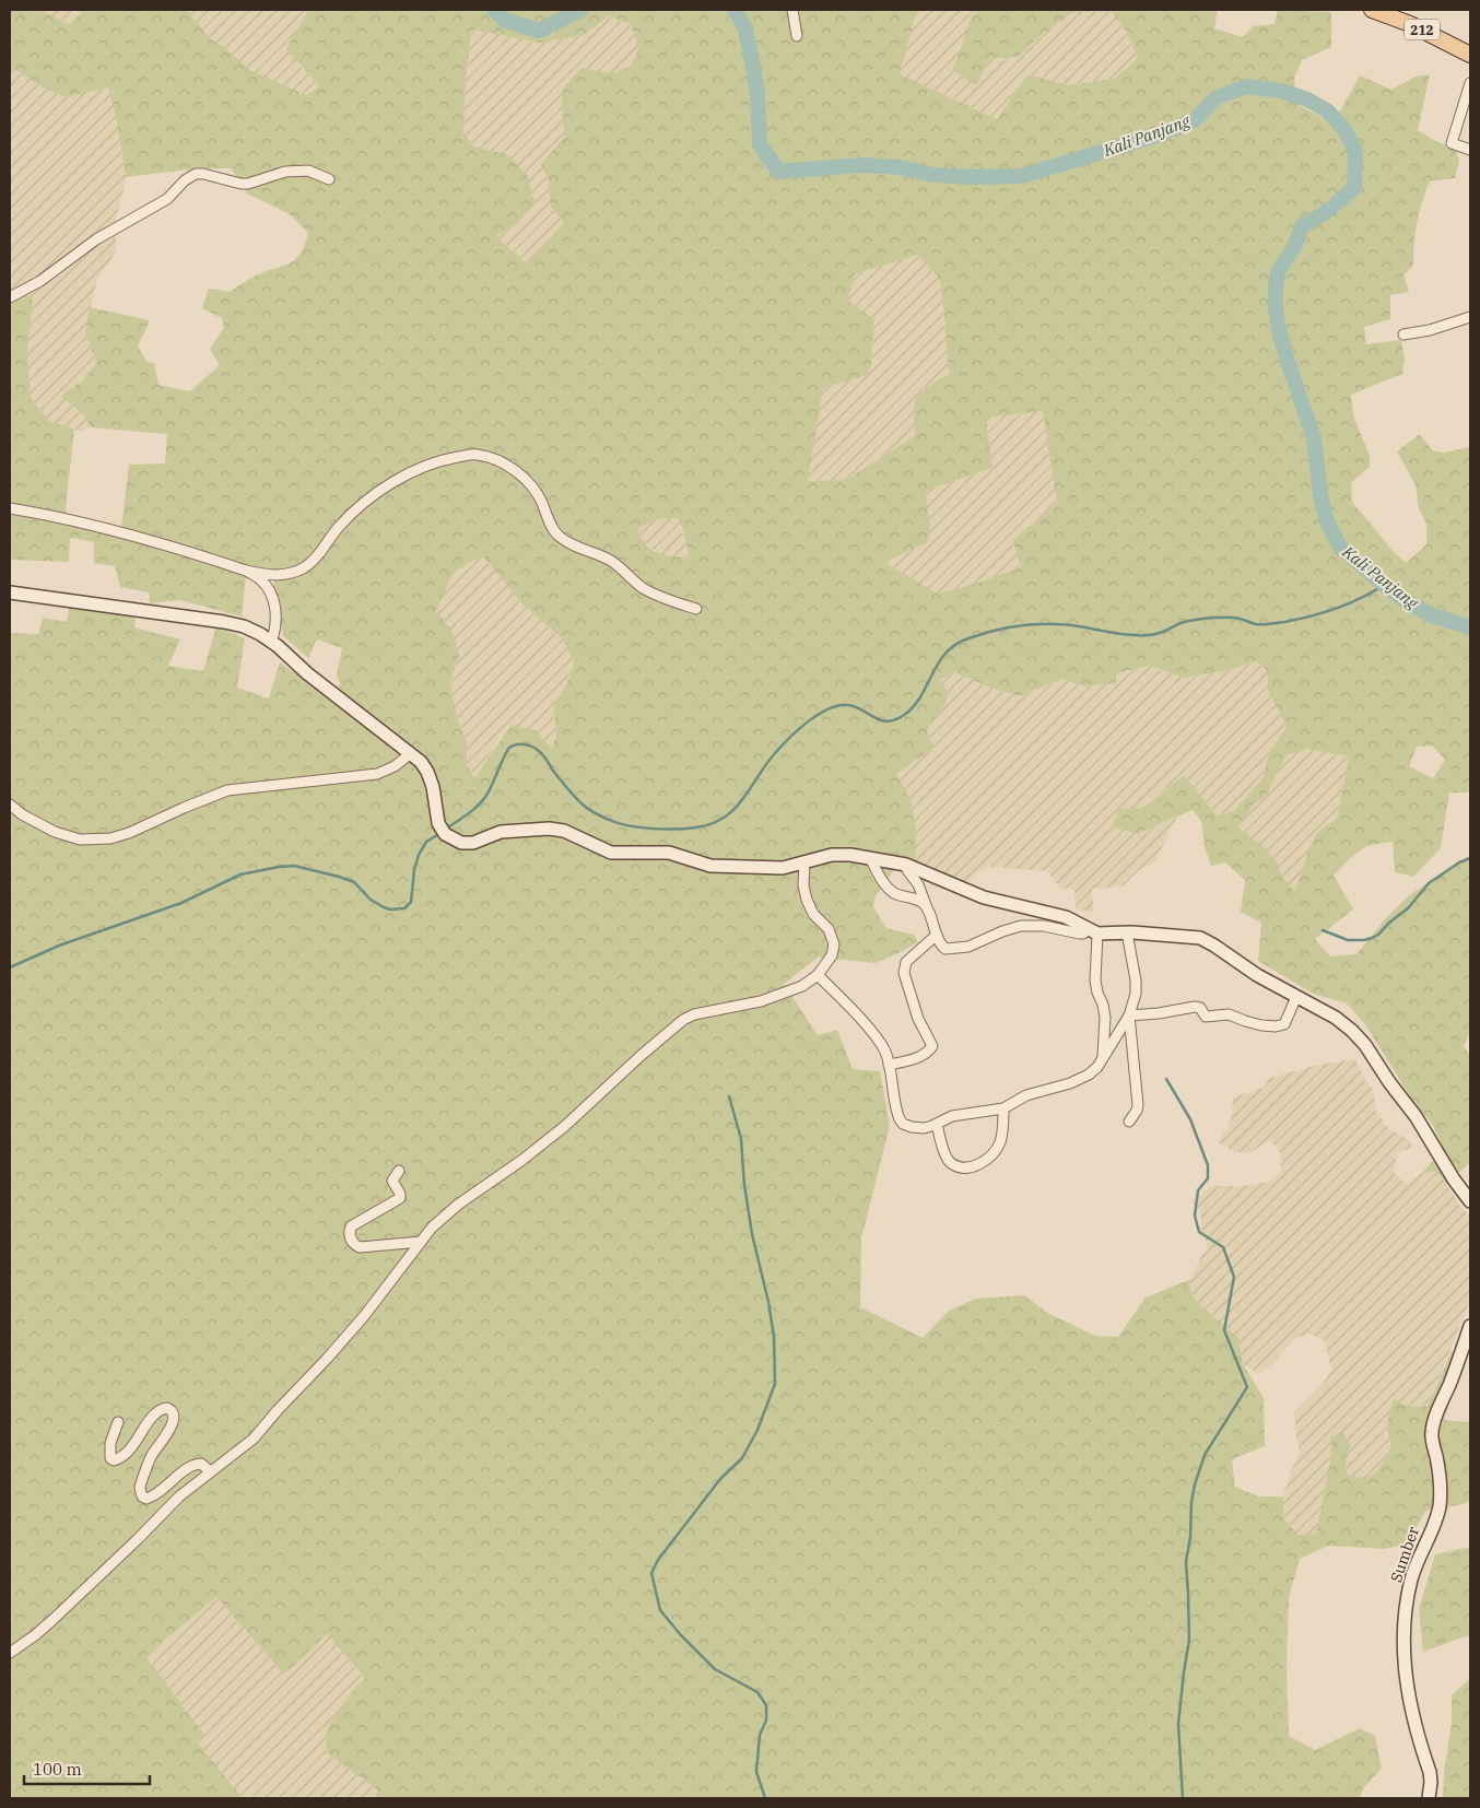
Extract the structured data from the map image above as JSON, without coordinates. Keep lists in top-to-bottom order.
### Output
{
  "streets": {
    "main road": ["212"],
    "street": ["Sumber"]
  },
  "water": ["Kali Panjang"],
  "scale_bar": "100 m"
}
